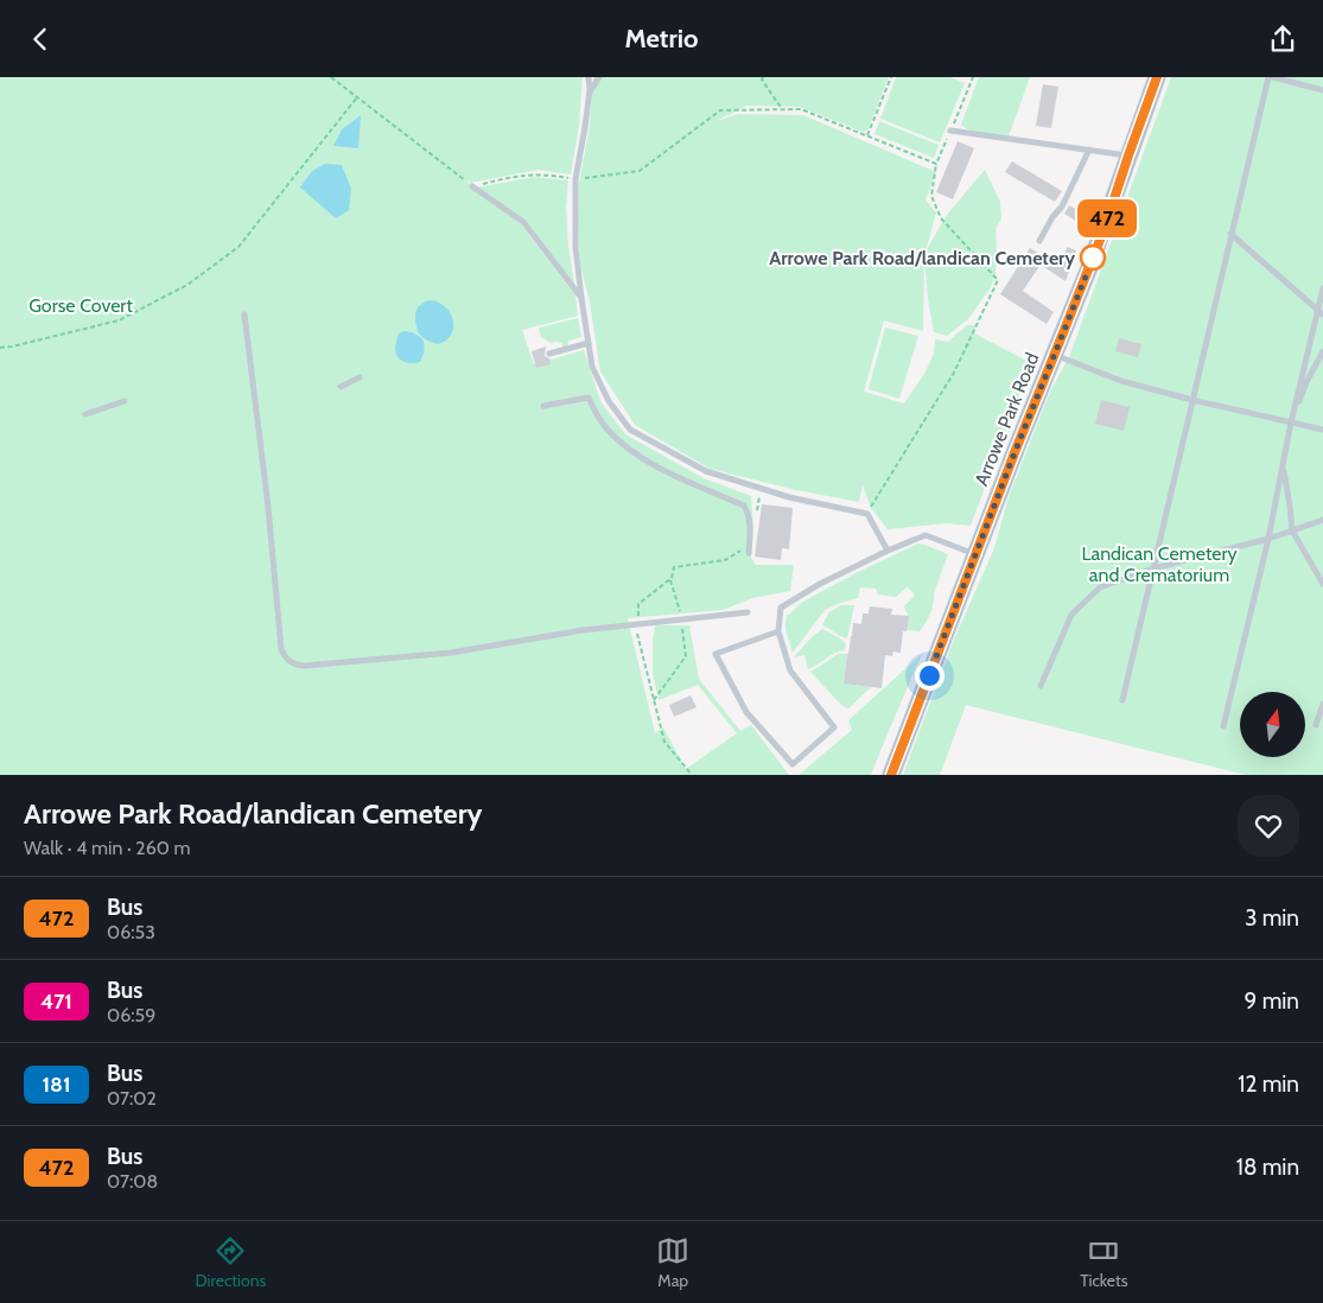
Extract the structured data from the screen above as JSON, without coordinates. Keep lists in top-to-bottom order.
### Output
{
  "streets": {
    "main road": ["Arrowe Park Road"]
  },
  "parks": ["Gorse Covert", "Landican Cemetery and Crematorium"],
  "places": ["Arrowe Park Road/landican Cemetery"],
  "lines": ["bus line 472"],
  "north": "top",
  "page": {
    "header": "Metrio",
    "on_map": "472",
    "heading": ["Arrowe Park Road/landican Cemetery", "Walk · 4 min · 260 m"],
    "list": [
      {
        "mark": "472",
        "name": "Bus",
        "note": "06:53",
        "value": "3 min"
      },
      {
        "mark": "471",
        "name": "Bus",
        "note": "06:59",
        "value": "9 min"
      },
      {
        "mark": "181",
        "name": "Bus",
        "note": "07:02",
        "value": "12 min"
      },
      {
        "mark": "472",
        "name": "Bus",
        "note": "07:08",
        "value": "18 min"
      }
    ],
    "tabs": ["Directions", "Map", "Tickets"]
  }
}
